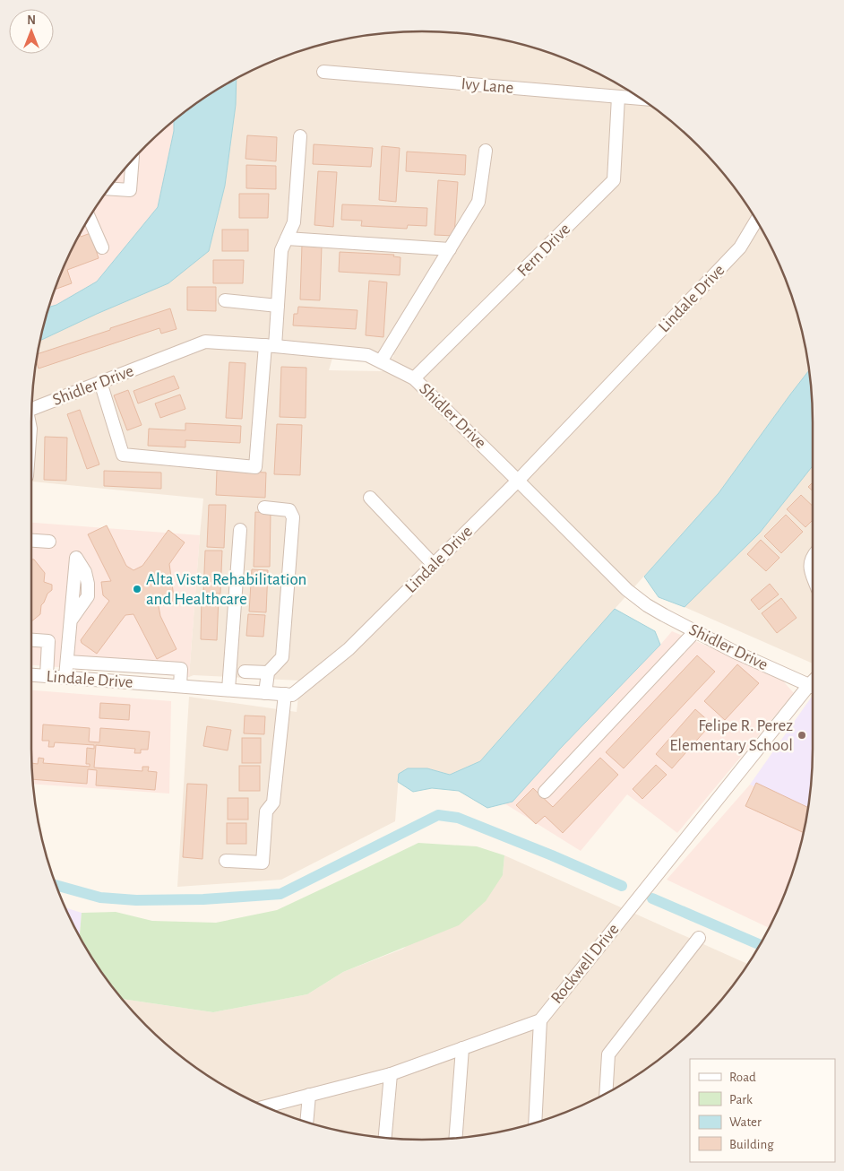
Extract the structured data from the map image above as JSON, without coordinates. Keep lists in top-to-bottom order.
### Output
{
  "streets": {
    "street": [
      "Ivy Lane",
      "Fern Drive",
      "Lindale Drive",
      "Shidler Drive",
      "Rockwell Drive"
    ]
  },
  "crossings": [
    ["Ivy Lane", "Fern Drive"],
    ["Fern Drive", "Shidler Drive"],
    ["Lindale Drive", "Shidler Drive"]
  ],
  "places": ["Alta Vista Rehabilitation and Healthcare", "Felipe R. Perez Elementary School"],
  "legend": [
    "Road",
    "Park",
    "Water",
    "Building"
  ],
  "north": "top"
}
